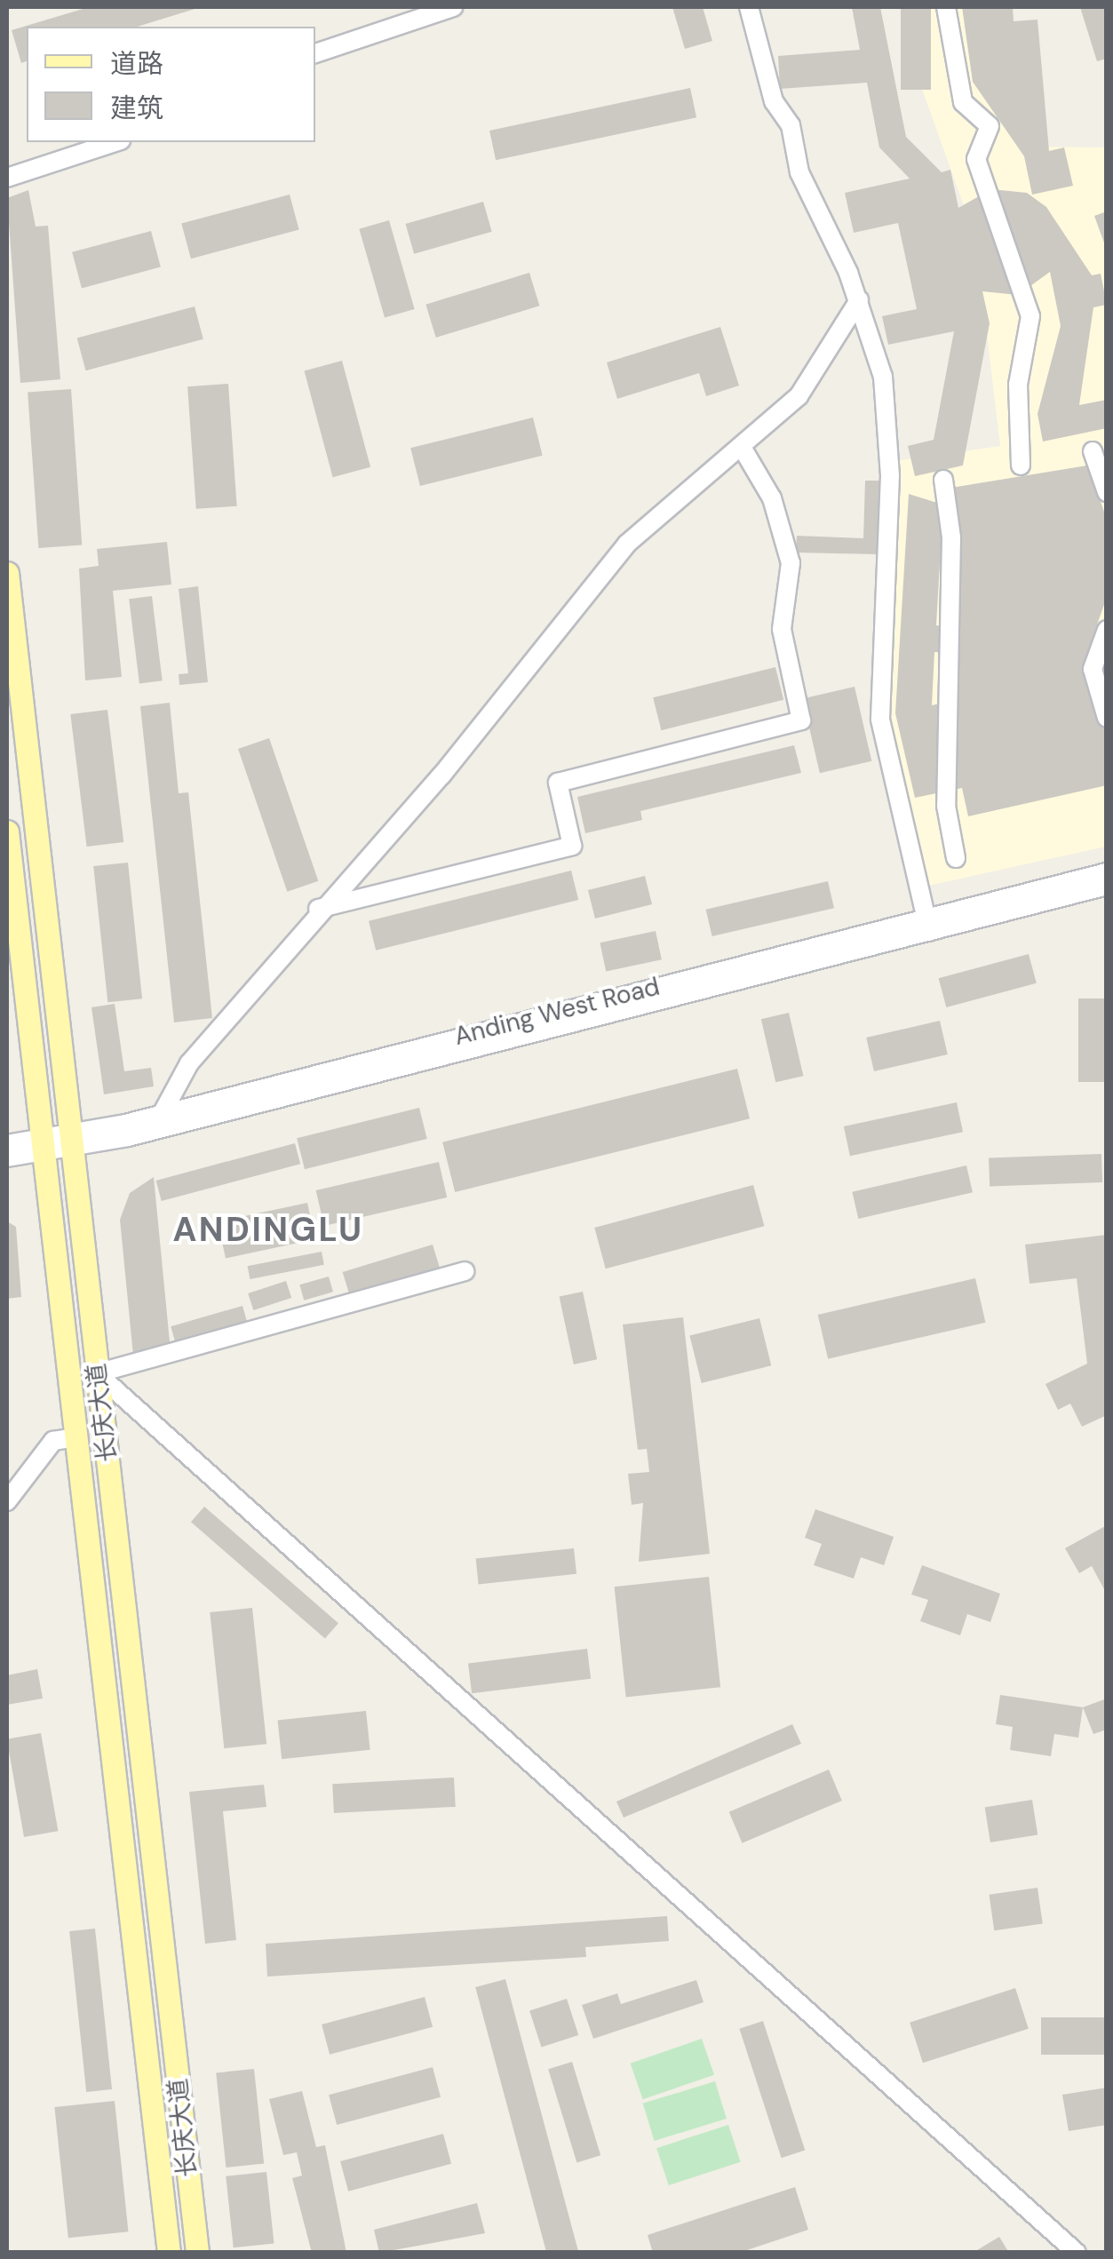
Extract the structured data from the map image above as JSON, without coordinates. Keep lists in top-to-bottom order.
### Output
{
  "streets": {
    "main road": ["长庆大道"],
    "street": ["Anding West Road"]
  },
  "crossings": [
    ["Anding West Road", "长庆大道"]
  ],
  "districts": ["ANDINGLU"],
  "legend": ["道路", "建筑"]
}
